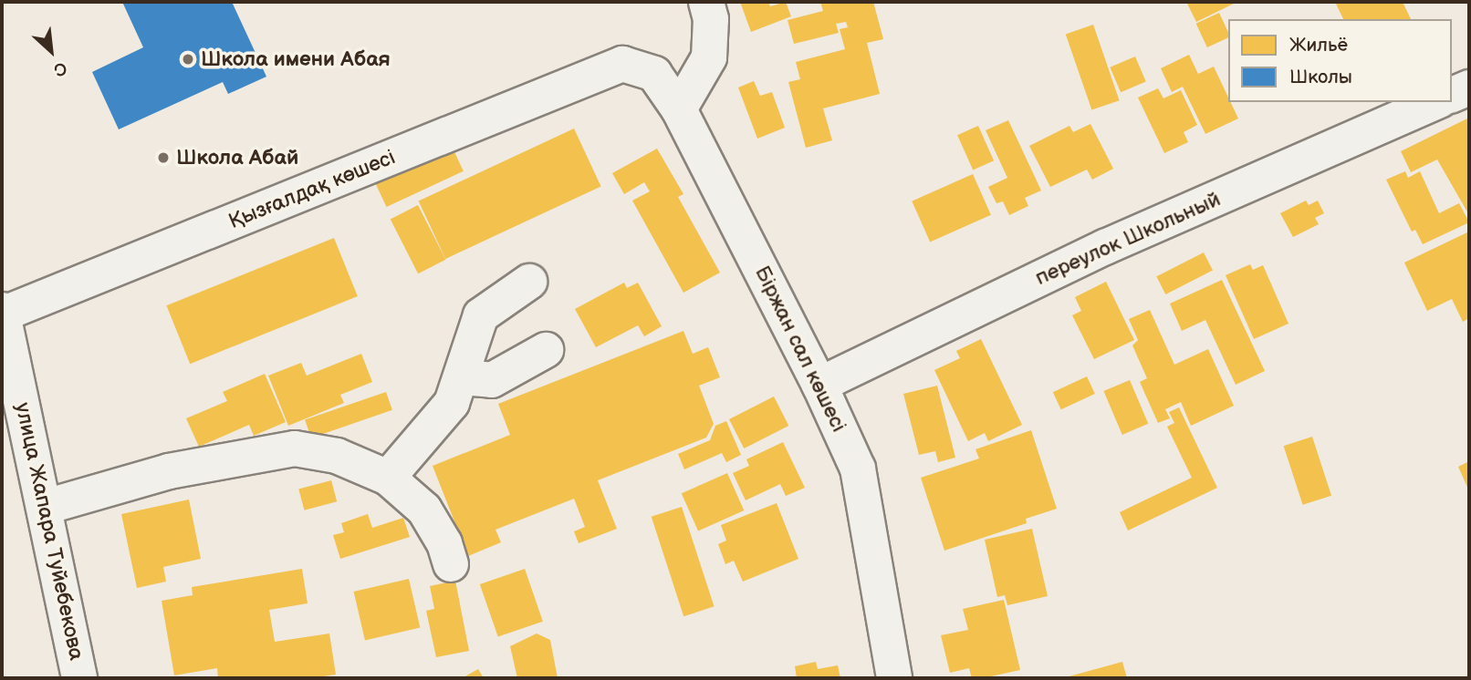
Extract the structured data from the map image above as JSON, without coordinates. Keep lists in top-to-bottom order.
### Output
{
  "streets": {
    "street": [
      "Қызғалдақ көшесі",
      "переулок Школьный",
      "Біржан сал көшесі",
      "улица Жапара Туйебекова"
    ]
  },
  "crossings": [
    ["Қызғалдақ көшесі", "Біржан сал көшесі"],
    ["Қызғалдақ көшесі", "улица Жапара Туйебекова"],
    ["переулок Школьный", "Біржан сал көшесі"]
  ],
  "places": ["Школа имени Абая", "Школа Абай"],
  "legend": ["Жильё", "Школы"],
  "north": "bottom right"
}
